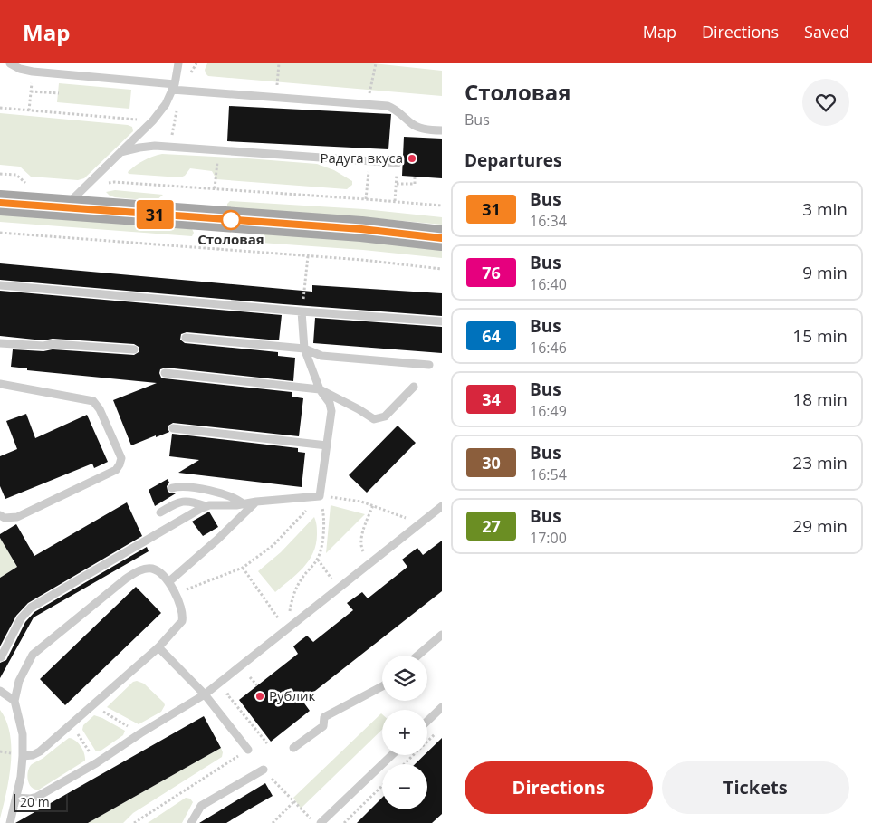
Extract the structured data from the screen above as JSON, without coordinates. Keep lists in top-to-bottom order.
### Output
{
  "places": ["Радуга вкуса", "Столовая", "Рублик"],
  "lines": ["bus line 31"],
  "scale_bar": "20 m",
  "page": {
    "header": "Map",
    "nav": ["Map", "Directions", "Saved"],
    "on_map": "31",
    "heading": [
      ["Столовая", "Bus"],
      "Departures"
    ],
    "list": [
      {
        "mark": "31",
        "name": "Bus",
        "note": "16:34",
        "value": "3 min"
      },
      {
        "mark": "76",
        "name": "Bus",
        "note": "16:40",
        "value": "9 min"
      },
      {
        "mark": "64",
        "name": "Bus",
        "note": "16:46",
        "value": "15 min"
      },
      {
        "mark": "34",
        "name": "Bus",
        "note": "16:49",
        "value": "18 min"
      },
      {
        "mark": "30",
        "name": "Bus",
        "note": "16:54",
        "value": "23 min"
      },
      {
        "mark": "27",
        "name": "Bus",
        "note": "17:00",
        "value": "29 min"
      }
    ],
    "map_buttons": ["+", "−"],
    "buttons": ["Directions", "Tickets"],
    "scale": "20 m"
  }
}
